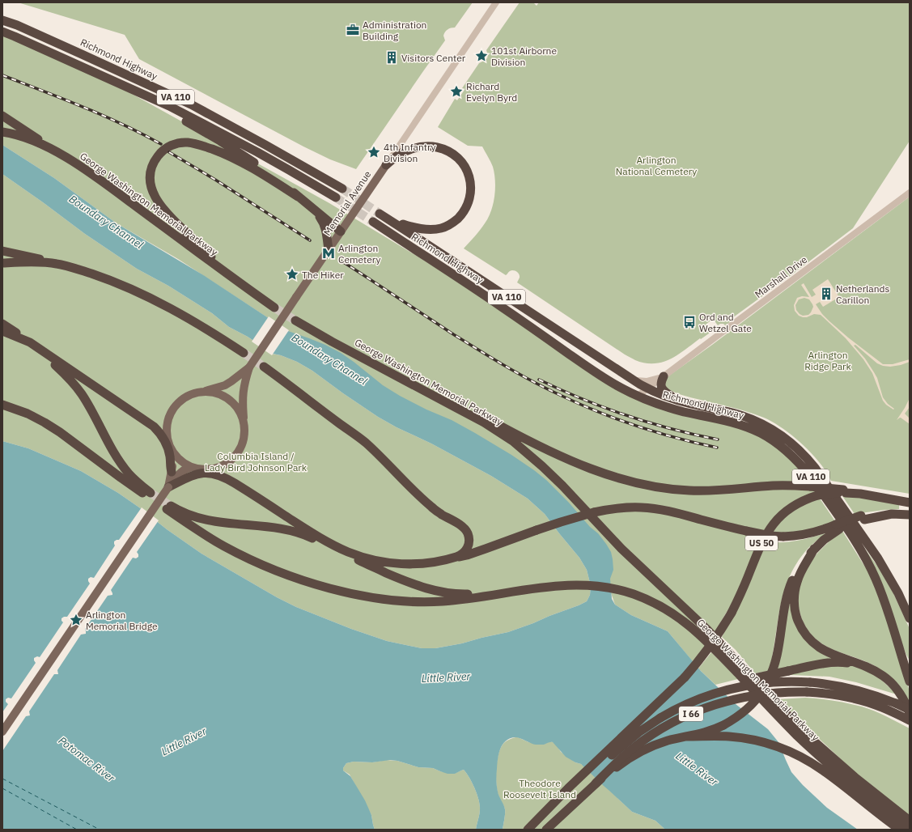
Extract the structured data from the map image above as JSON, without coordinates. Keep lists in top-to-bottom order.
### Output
{
  "streets": {
    "highway": [
      "Richmond Highway",
      "VA 110",
      "George Washington Memorial Parkway",
      "US 50",
      "I 66"
    ],
    "main road": ["Memorial Avenue"],
    "street": ["Marshall Drive"]
  },
  "crossings": [
    ["Richmond Highway", "VA 110"],
    ["Richmond Highway", "Memorial Avenue"],
    ["Richmond Highway", "Marshall Drive"]
  ],
  "water": ["Boundary Channel", "Little River", "Potomac River"],
  "parks": [
    "Arlington National Cemetery",
    "Arlington Ridge Park",
    "Columbia Island / Lady Bird Johnson Park",
    "Theodore Roosevelt Island"
  ],
  "places": {
    "office": ["Administration Building"],
    "place": [
      "101st Airborne Division",
      "Richard Evelyn Byrd",
      "4th Infantry Division",
      "The Hiker",
      "Arlington Memorial Bridge"
    ],
    "building": ["Visitors Center", "Netherlands Carillon"],
    "metro station": ["Arlington Cemetery"],
    "bus stop": ["Ord and Wetzel Gate"]
  }
}
